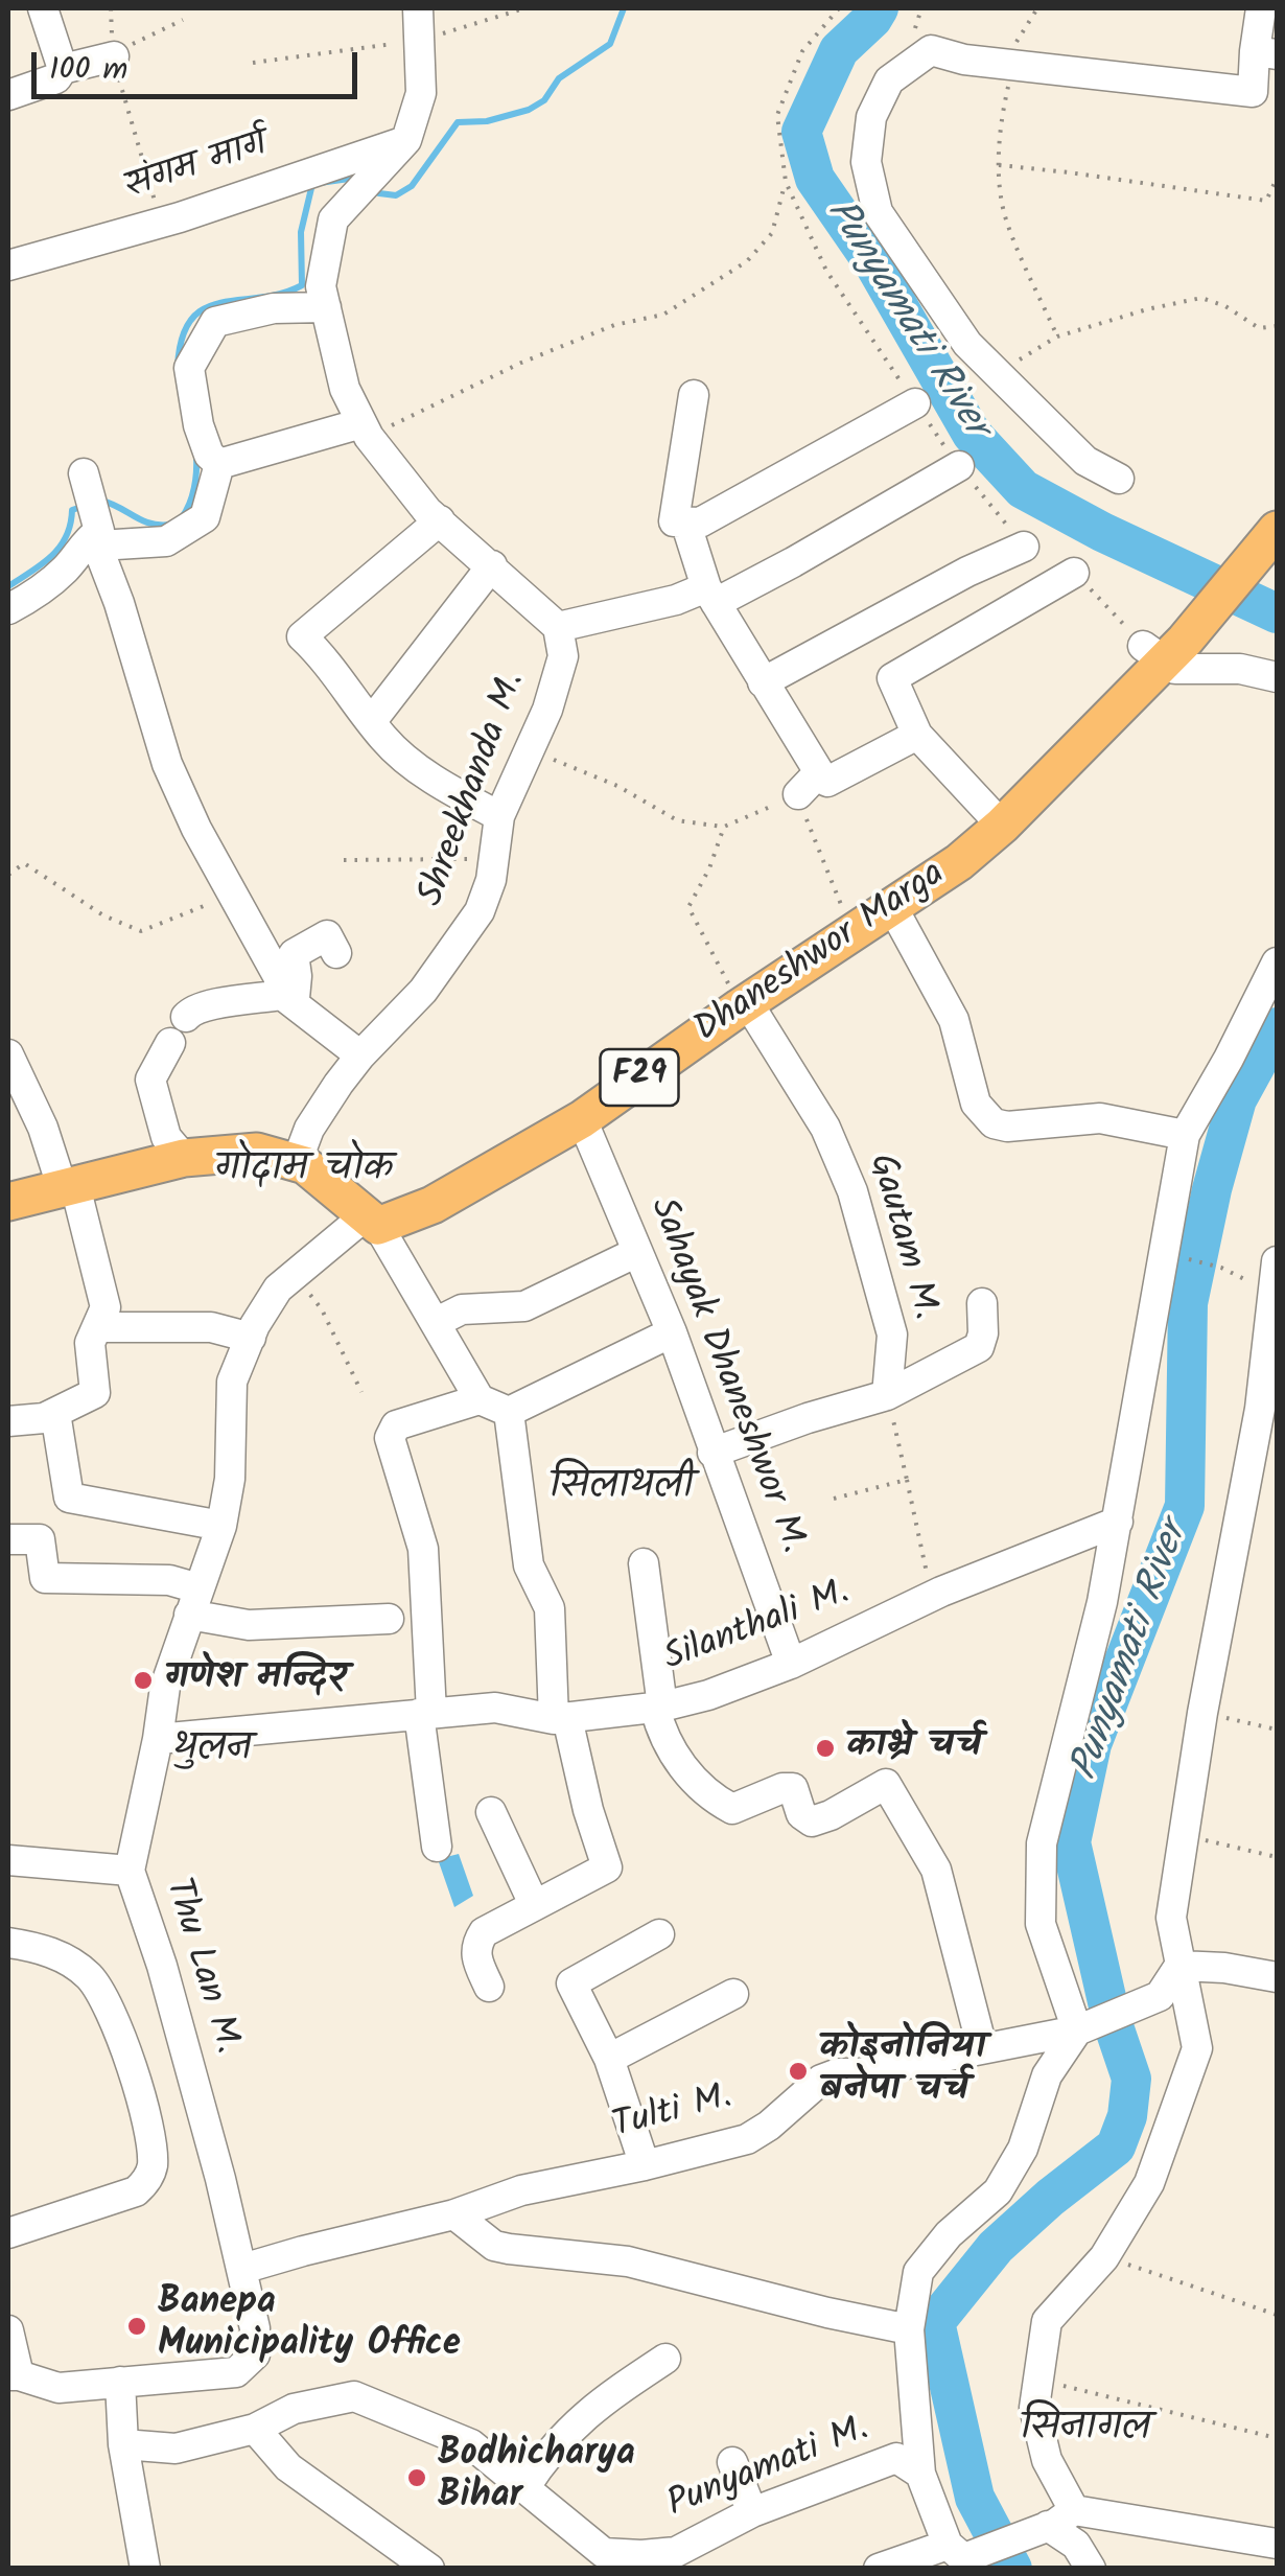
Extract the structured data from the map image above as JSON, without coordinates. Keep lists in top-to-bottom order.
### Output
{
  "streets": {
    "main road": ["Dhaneshwor Marga", "F29"],
    "street": [
      "संगम मार्ग",
      "Shreekhanda M.",
      "Gautam M.",
      "Sahayak Dhaneshwor M.",
      "Silanthali M.",
      "Thu Lan M.",
      "Tulti M.",
      "Punyamati M."
    ]
  },
  "crossings": [
    ["Dhaneshwor Marga", "F29"],
    ["Dhaneshwor Marga", "Gautam M."],
    ["Dhaneshwor Marga", "Sahayak Dhaneshwor M."],
    ["Dhaneshwor Marga", "Thu Lan M."],
    ["Sahayak Dhaneshwor M.", "Silanthali M."],
    ["Silanthali M.", "Thu Lan M."],
    ["Thu Lan M.", "Tulti M."]
  ],
  "districts": [
    "गाेदाम चाेक",
    "सिलाथली",
    "थुलन",
    "सिनागल"
  ],
  "water": ["Punyamati River"],
  "places": [
    "गणेश मन्दिर",
    "काभ्रे चर्च",
    "कोइनोनिया बनेपा चर्च",
    "Banepa Municipality Office",
    "Bodhicharya Bihar"
  ],
  "scale_bar": "100 m"
}
